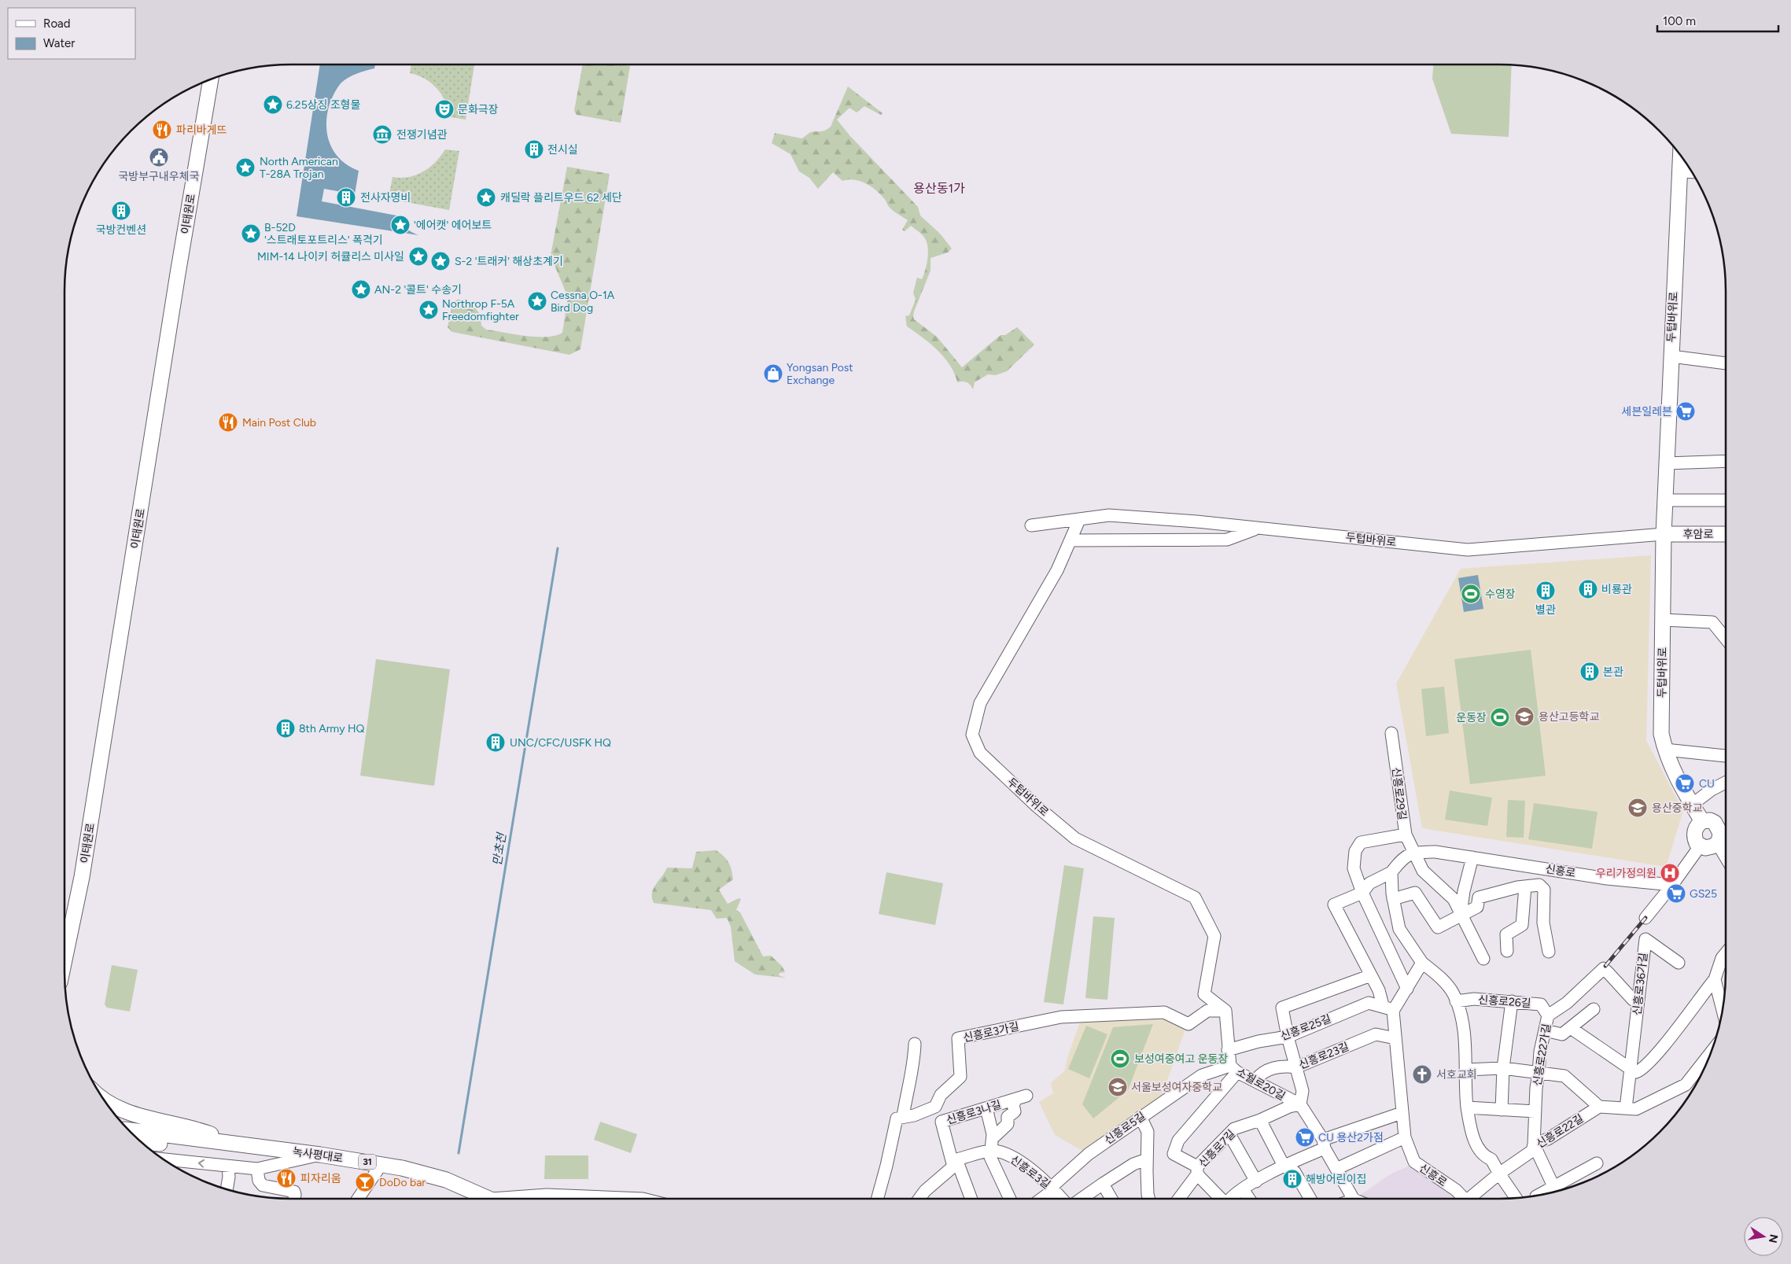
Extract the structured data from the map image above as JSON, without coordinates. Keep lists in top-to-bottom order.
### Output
{
  "streets": {
    "main road": [
      "이태원로",
      "두텁바위로",
      "후암로",
      "녹사평대로",
      "31"
    ],
    "street": [
      "신흥로29길",
      "신흥로",
      "신흥로36가길",
      "신흥로26길",
      "신흥로25길",
      "신흥로3가길",
      "신흥로22가길",
      "신흥로23길",
      "소월로20길",
      "신흥로3나길",
      "신흥로5길",
      "신흥로22길",
      "신흥로7길",
      "신흥로3길"
    ]
  },
  "crossings": [
    ["두텁바위로", "후암로"],
    ["두텁바위로", "신흥로3가길"],
    ["두텁바위로", "소월로20길"],
    ["신흥로29길", "신흥로"],
    ["신흥로", "신흥로25길"],
    ["신흥로", "신흥로23길"],
    ["신흥로36가길", "신흥로22가길"],
    ["신흥로26길", "신흥로22가길"],
    ["신흥로25길", "소월로20길"],
    ["신흥로3가길", "소월로20길"],
    ["신흥로22가길", "신흥로22길"],
    ["신흥로23길", "소월로20길"],
    ["소월로20길", "신흥로5길"],
    ["소월로20길", "신흥로7길"],
    ["신흥로3나길", "신흥로3길"],
    ["신흥로5길", "신흥로3길"]
  ],
  "districts": ["용산동1가"],
  "water": ["만초천"],
  "places": {
    "place": [
      "6.25상징 조형물",
      "North American T-28A Trojan",
      "캐딜락 플리트우드 62 세단",
      "'에어캣' 에어보트",
      "B-52D '스트래토포트리스' 폭격기",
      "MIM-14 나이키 허큘리스 미사일",
      "S-2 '트래커' 해상초계기",
      "AN-2 '콜트' 수송기",
      "Cessna O-1A Bird Dog",
      "Northrop F-5A Freedomfighter"
    ],
    "theatre": ["문화극장"],
    "restaurant": ["파리바게뜨", "Main Post Club", "피자리움"],
    "museum": ["전쟁기념관"],
    "building": [
      "전시실",
      "전사자명비",
      "국방컨벤션",
      "비룡관",
      "별관",
      "본관",
      "8th Army HQ",
      "UNC/CFC/USFK HQ",
      "해방어린이집"
    ],
    "public building": ["국방부구내우체국"],
    "shop": ["Yongsan Post Exchange"],
    "supermarket": [
      "세븐일레븐",
      "CU",
      "GS25",
      "CU 용산2가점"
    ],
    "sports": ["수영장", "운동장", "보성여중여고 운동장"],
    "school or university": ["용산고등학교", "용산중학교", "서울보성여자중학교"],
    "hospital": ["우리가정의원"],
    "church": ["서호교회"],
    "bar": ["DoDo bar"]
  },
  "legend": ["Road", "Water"],
  "scale_bar": "100 m",
  "north": "right"
}
